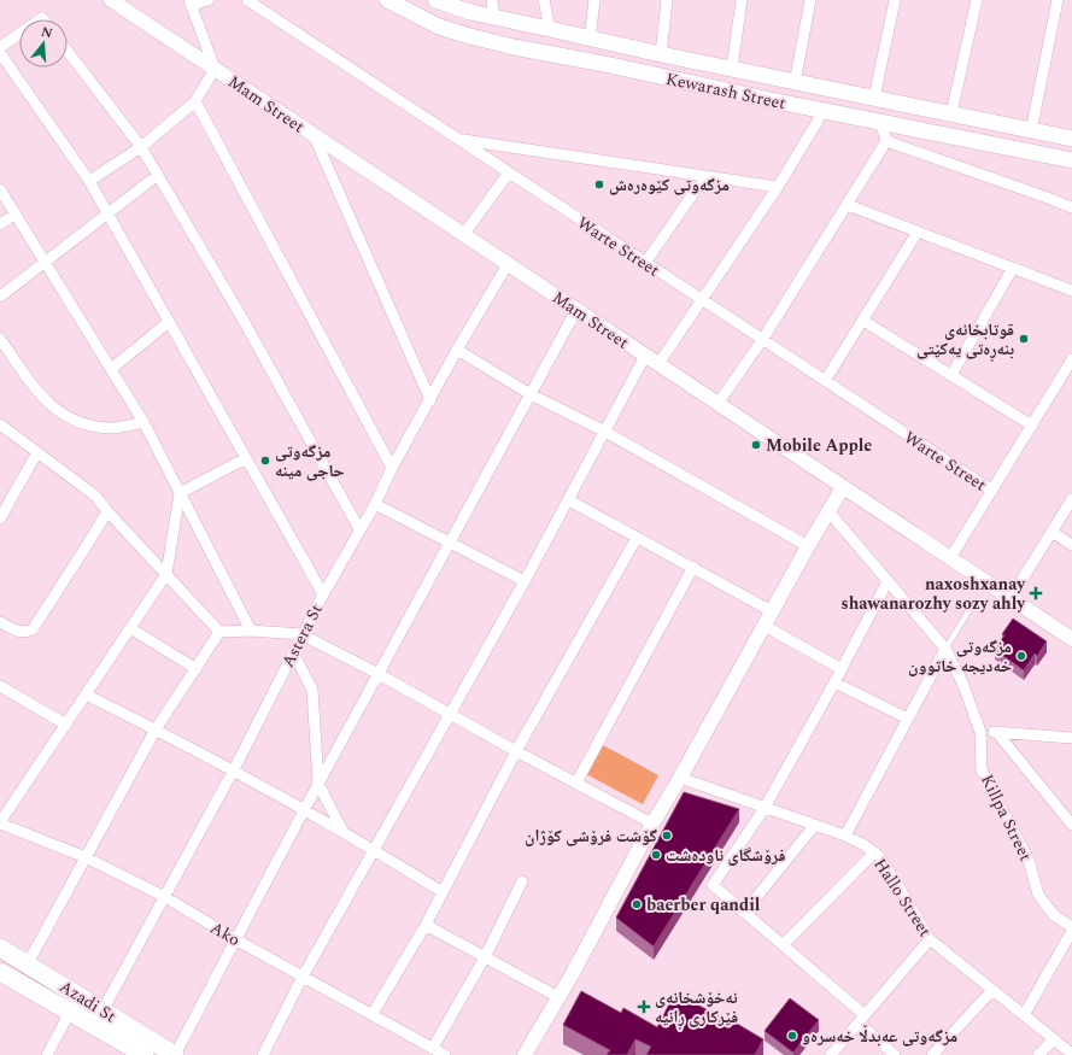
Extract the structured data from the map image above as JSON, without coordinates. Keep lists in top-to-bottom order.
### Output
{
  "streets": {
    "highway": ["Azadi St"],
    "main road": ["Kewarash Street"],
    "street": [
      "Mam Street",
      "Warte Street",
      "Astera St",
      "Killpa Street",
      "Hallo Street",
      "Ako"
    ]
  },
  "crossings": [
    ["Mam Street", "Astera St"],
    ["Astera St", "Ako"],
    ["Astera St", "Azadi St"]
  ],
  "places": {
    "other": [
      "مزگەوتی کێوەرەش",
      "قوتابخانەی بنەڕەتی یەکێتی",
      "Mobile Apple",
      "مزگەوتی حاجی مینە",
      "مزگەوتی خەدیجە خاتوون",
      "گۆشت فرۆشی کۆژان",
      "فرۆشگای ناوده‌شت",
      "baerber qandil",
      "مزگەوتی عەبدڵا خەسرەو"
    ],
    "health": ["naxoshxanay shawanarozhy sozy ahly", "نەخۆشخانەی فێرکاری ڕانیە"]
  },
  "north": "top"
}
